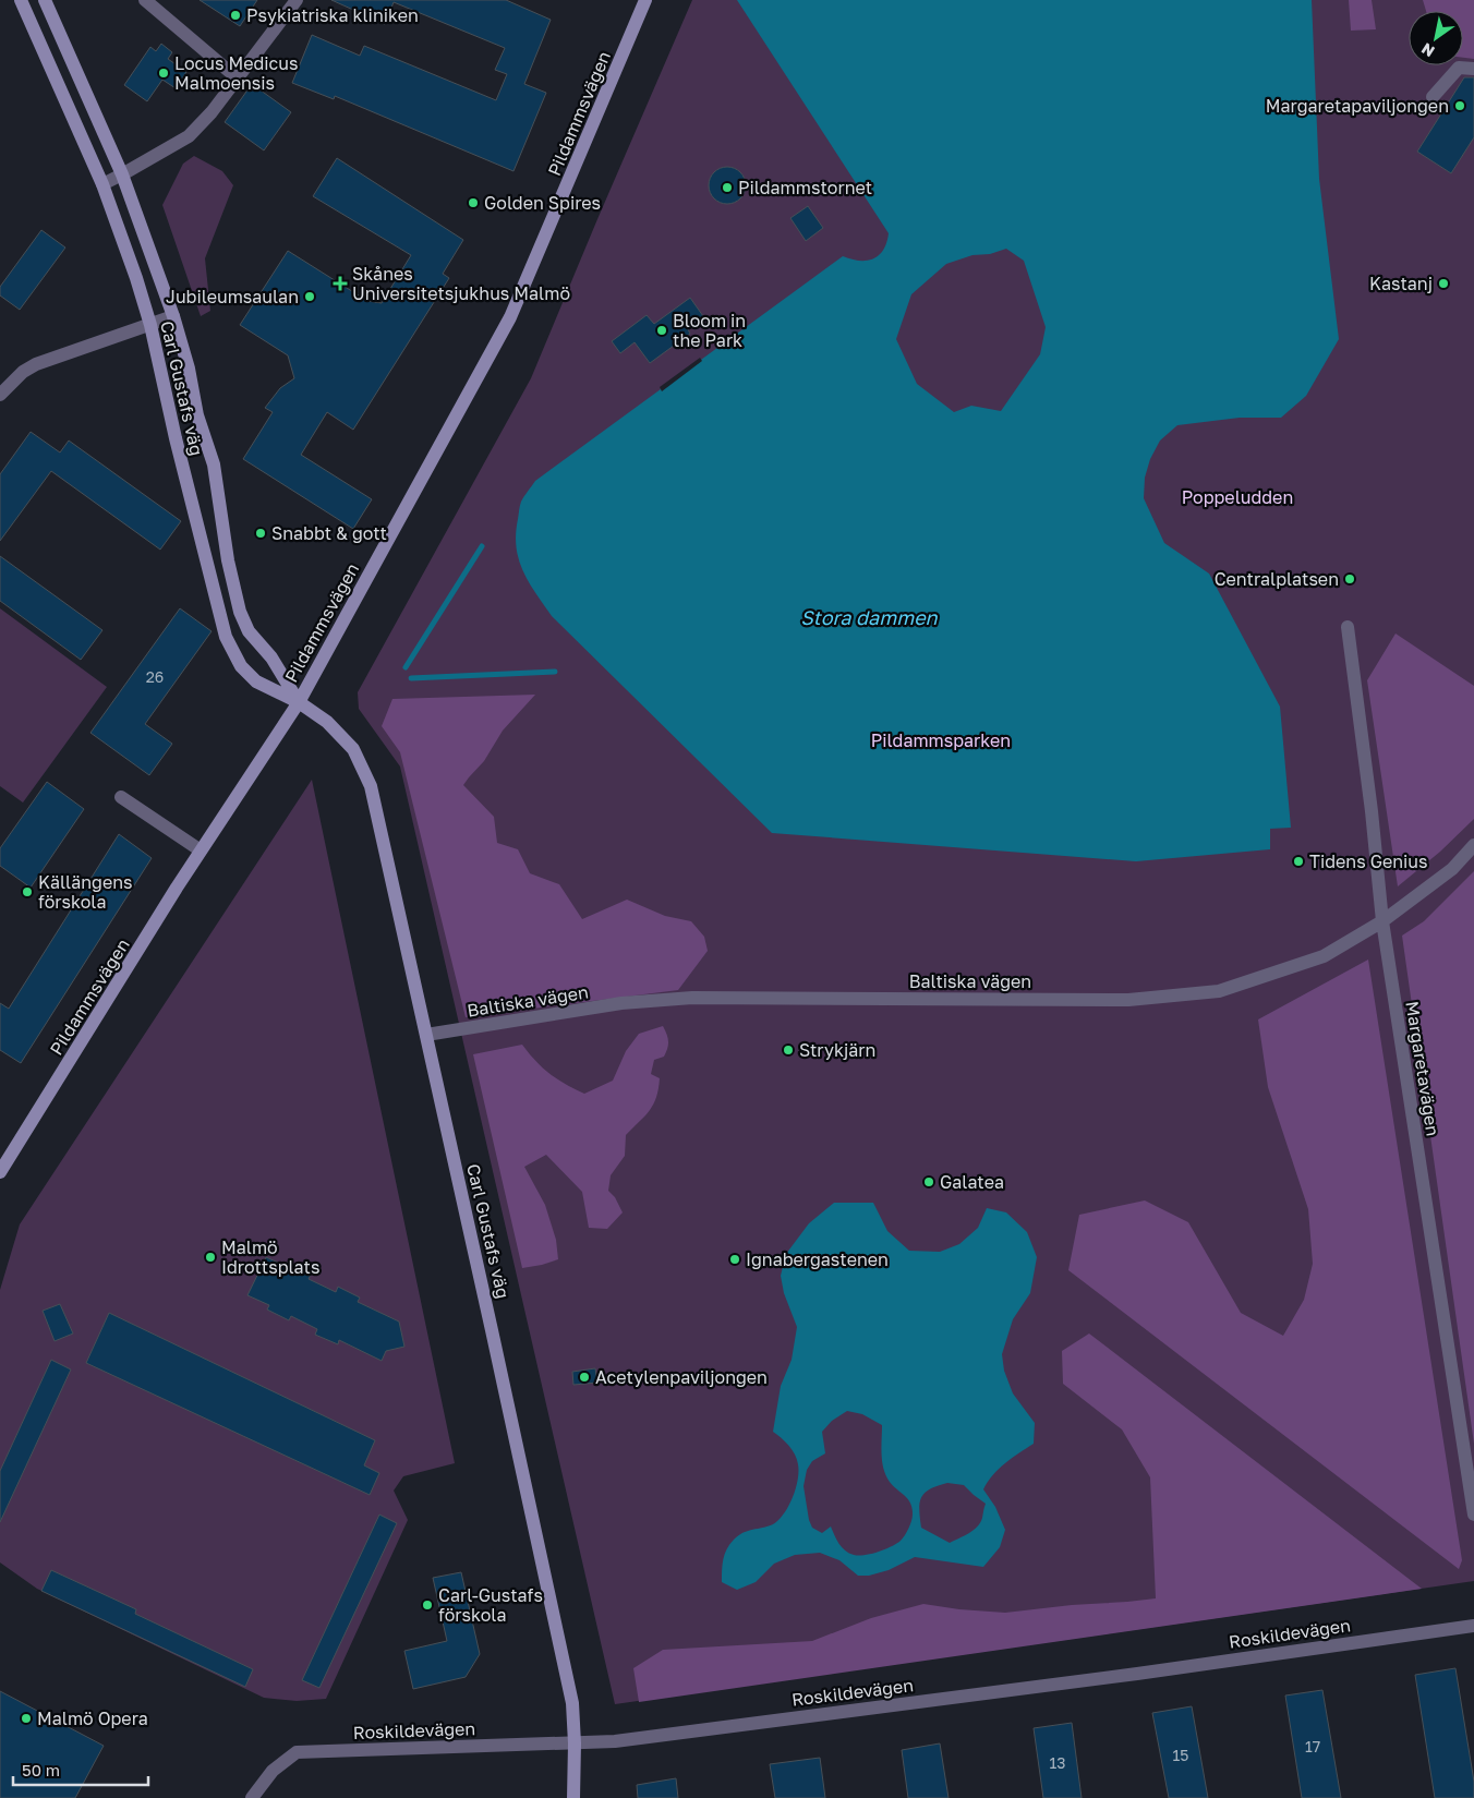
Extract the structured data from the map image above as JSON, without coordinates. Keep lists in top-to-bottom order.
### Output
{
  "streets": {
    "street": [
      "Pildammsvägen",
      "Carl Gustafs väg",
      "Baltiska vägen",
      "Margaretavägen",
      "Roskildevägen"
    ]
  },
  "crossings": [
    ["Pildammsvägen", "Carl Gustafs väg"],
    ["Carl Gustafs väg", "Baltiska vägen"],
    ["Carl Gustafs väg", "Roskildevägen"],
    ["Baltiska vägen", "Margaretavägen"]
  ],
  "water": ["Stora dammen"],
  "parks": ["Poppeludden", "Pildammsparken"],
  "places": {
    "other": [
      "Psykiatriska kliniken",
      "Locus Medicus Malmoensis",
      "Margaretapaviljongen",
      "Pildammstornet",
      "Golden Spires",
      "Kastanj",
      "Jubileumsaulan",
      "Bloom in the Park",
      "Snabbt & gott",
      "Centralplatsen",
      "Tidens Genius",
      "Källängens förskola",
      "Strykjärn",
      "Galatea",
      "Malmö Idrottsplats",
      "Ignabergastenen",
      "Acetylenpaviljongen",
      "Carl-Gustafs förskola",
      "Malmö Opera"
    ],
    "health": ["Skånes Universitetsjukhus Malmö"]
  },
  "house_numbers": [
    "26",
    "17",
    "15",
    "13"
  ],
  "scale_bar": "50 m",
  "north": "bottom left"
}
